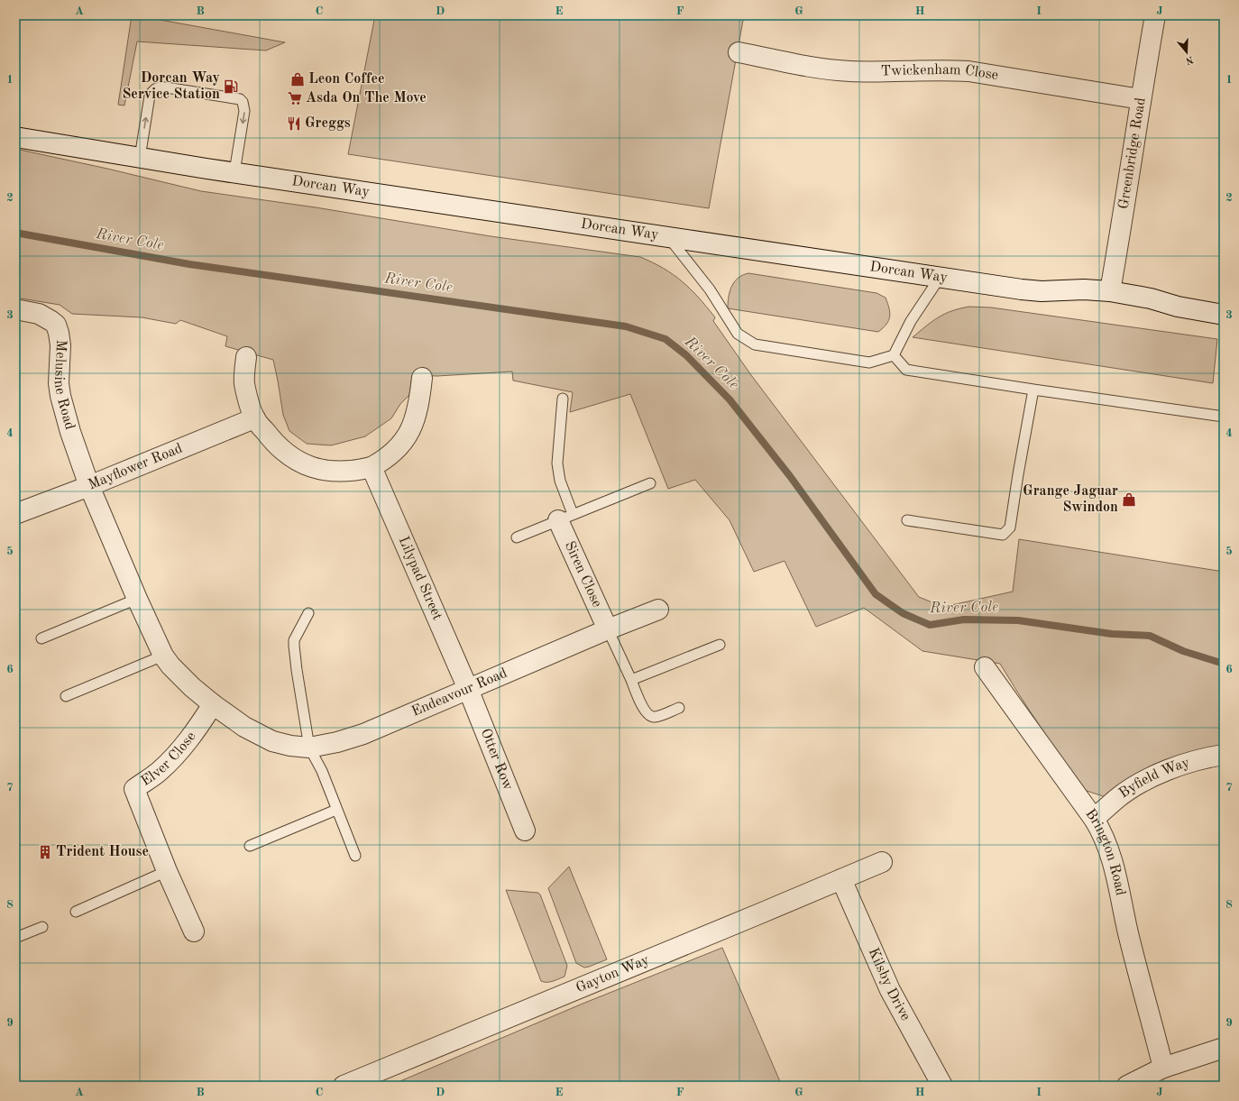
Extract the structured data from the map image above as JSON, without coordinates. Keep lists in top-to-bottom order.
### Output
{
  "streets": {
    "street": [
      "Twickenham Close",
      "Greenbridge Road",
      "Dorcan Way",
      "Melusine Road",
      "Mayflower Road",
      "Siren Close",
      "Lilypad Street",
      "Endeavour Road",
      "Elver Close",
      "Otter Row",
      "Byfield Way",
      "Brington Road",
      "Gayton Way",
      "Kilsby Drive"
    ]
  },
  "crossings": [
    ["Twickenham Close", "Greenbridge Road"],
    ["Greenbridge Road", "Dorcan Way"],
    ["Melusine Road", "Mayflower Road"],
    ["Melusine Road", "Endeavour Road"],
    ["Mayflower Road", "Endeavour Road"],
    ["Siren Close", "Endeavour Road"],
    ["Lilypad Street", "Endeavour Road"],
    ["Lilypad Street", "Otter Row"],
    ["Endeavour Road", "Elver Close"],
    ["Endeavour Road", "Otter Row"],
    ["Byfield Way", "Brington Road"],
    ["Gayton Way", "Kilsby Drive"]
  ],
  "water": ["River Cole"],
  "places": {
    "shop": ["Leon Coffee", "Grange Jaguar Swindon"],
    "fuel station": ["Dorcan Way Service Station"],
    "supermarket": ["Asda On The Move"],
    "restaurant": ["Greggs"],
    "building": ["Trident House"]
  },
  "north": "bottom",
  "grid": {
    "columns": [
      "A",
      "B",
      "C",
      "D",
      "E",
      "F",
      "G",
      "H",
      "I",
      "J"
    ],
    "rows": [
      "1",
      "2",
      "3",
      "4",
      "5",
      "6",
      "7",
      "8",
      "9"
    ]
  }
}
